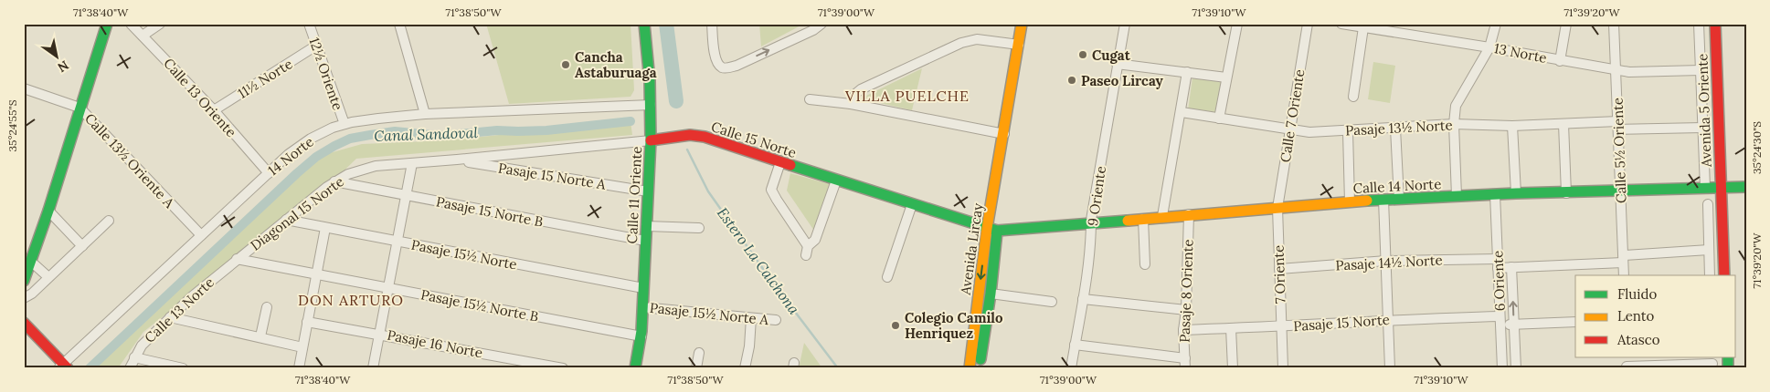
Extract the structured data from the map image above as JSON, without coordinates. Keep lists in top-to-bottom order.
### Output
{
  "streets": {
    "street": [
      "13 Norte",
      "12½ Oriente",
      "11½ Norte",
      "Calle 13 Oriente",
      "Avenida 5 Oriente",
      "Calle 7 Oriente",
      "Pasaje 13½ Norte",
      "Calle 15 Norte",
      "Calle 5½ Oriente",
      "14 Norte",
      "Calle 13½ Oriente A",
      "Pasaje 15 Norte A",
      "Calle 14 Norte",
      "Calle 11 Oriente",
      "9 Oriente",
      "Pasaje 15 Norte B",
      "Diagonal 15 Norte",
      "Avenida Lircay",
      "Pasaje 15½ Norte",
      "Pasaje 14½ Norte",
      "7 Oriente",
      "6 Oriente",
      "Pasaje 8 Oriente",
      "Pasaje 15½ Norte B",
      "Calle 13 Norte",
      "Pasaje 15½ Norte A",
      "Pasaje 15 Norte",
      "Pasaje 16 Norte"
    ]
  },
  "crossings": [
    ["13 Norte", "Calle 5½ Oriente"],
    ["12½ Oriente", "11½ Norte"],
    ["12½ Oriente", "14 Norte"],
    ["11½ Norte", "Calle 13 Oriente"],
    ["Calle 13 Oriente", "14 Norte"],
    ["Avenida 5 Oriente", "Calle 14 Norte"],
    ["Calle 7 Oriente", "Pasaje 13½ Norte"],
    ["Calle 7 Oriente", "Calle 14 Norte"],
    ["Calle 7 Oriente", "7 Oriente"],
    ["Pasaje 13½ Norte", "Calle 5½ Oriente"],
    ["Calle 15 Norte", "Pasaje 15 Norte A"],
    ["Calle 15 Norte", "Calle 14 Norte"],
    ["Calle 15 Norte", "Calle 11 Oriente"],
    ["Calle 15 Norte", "Diagonal 15 Norte"],
    ["Calle 15 Norte", "Avenida Lircay"],
    ["Calle 5½ Oriente", "Calle 14 Norte"],
    ["Calle 5½ Oriente", "Pasaje 14½ Norte"],
    ["14 Norte", "Calle 13½ Oriente A"],
    ["14 Norte", "Calle 11 Oriente"],
    ["Pasaje 15 Norte A", "Calle 11 Oriente"],
    ["Calle 14 Norte", "9 Oriente"],
    ["Calle 14 Norte", "Avenida Lircay"],
    ["Calle 14 Norte", "7 Oriente"],
    ["Calle 14 Norte", "6 Oriente"],
    ["Calle 14 Norte", "Pasaje 8 Oriente"],
    ["Calle 11 Oriente", "Pasaje 15 Norte B"],
    ["Calle 11 Oriente", "Pasaje 15½ Norte"],
    ["Calle 11 Oriente", "Pasaje 15½ Norte B"],
    ["Calle 11 Oriente", "Pasaje 15½ Norte A"],
    ["Pasaje 15 Norte B", "Diagonal 15 Norte"],
    ["Diagonal 15 Norte", "Pasaje 15½ Norte"],
    ["Diagonal 15 Norte", "Pasaje 15½ Norte B"],
    ["Diagonal 15 Norte", "Calle 13 Norte"],
    ["Pasaje 14½ Norte", "7 Oriente"],
    ["Pasaje 14½ Norte", "6 Oriente"],
    ["7 Oriente", "Pasaje 15 Norte"],
    ["6 Oriente", "Pasaje 15 Norte"],
    ["Pasaje 8 Oriente", "Pasaje 15 Norte"],
    ["Pasaje 15½ Norte B", "Calle 13 Norte"]
  ],
  "districts": ["VILLA PUELCHE", "DON ARTURO"],
  "water": ["Canal Sandoval", "Estero La Calchona"],
  "places": [
    "Cugat",
    "Cancha Astaburuaga",
    "Paseo Lircay",
    "Colegio Camilo Henriquez"
  ],
  "legend": ["Fluido", "Lento", "Atasco"],
  "north": "bottom right",
  "coordinates": [
    "71°38'40\"W",
    "71°38'50\"W",
    "71°39'00\"W",
    "71°39'10\"W",
    "71°39'20\"W",
    "35°24'55\"S",
    "35°24'30\"S"
  ]
}
